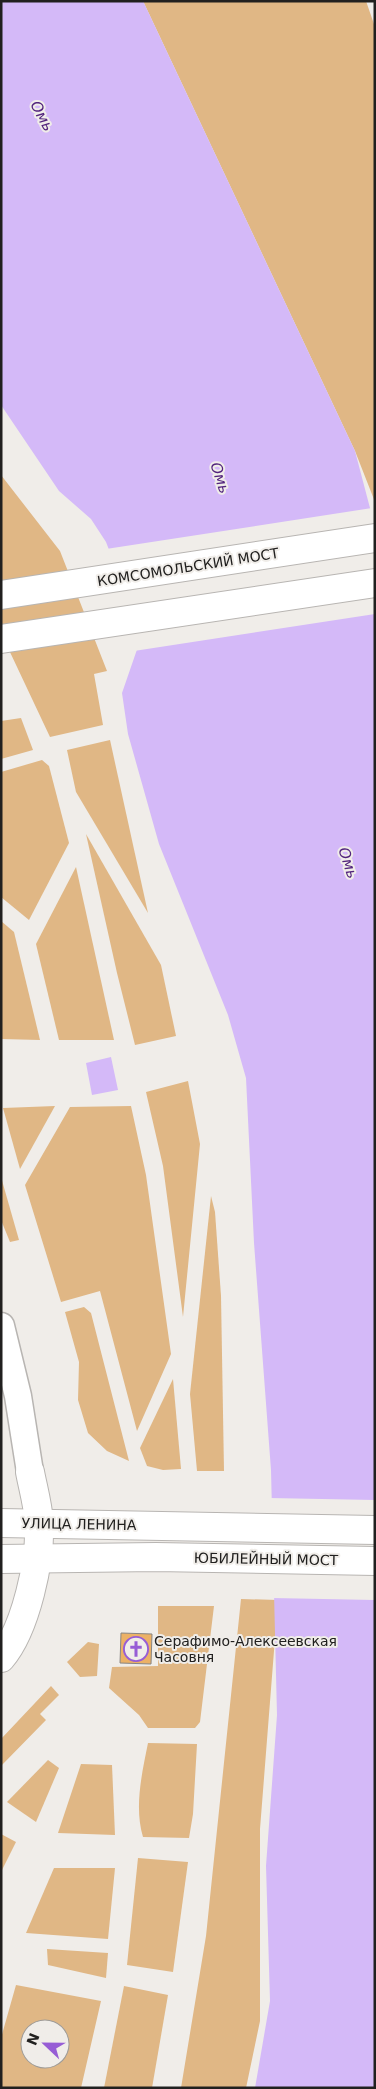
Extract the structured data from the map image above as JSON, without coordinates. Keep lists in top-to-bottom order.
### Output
{
  "streets": {
    "main road": ["КОМСОМОЛЬСКИЙ МОСТ", "УЛИЦА ЛЕНИНА", "ЮБИЛЕЙНЫЙ МОСТ"]
  },
  "water": ["Омь"],
  "places": {
    "church": ["Серафимо-Алексеевская Часовня"]
  },
  "north": "left"
}
